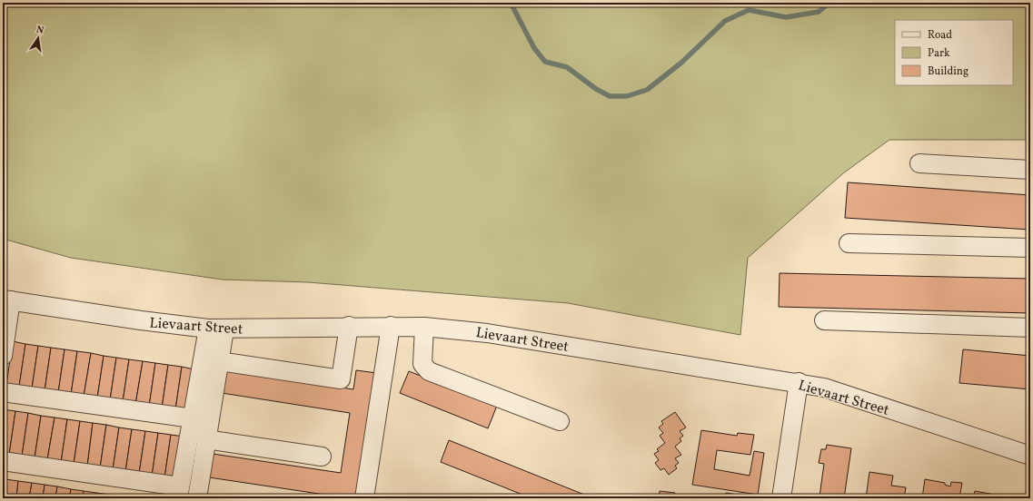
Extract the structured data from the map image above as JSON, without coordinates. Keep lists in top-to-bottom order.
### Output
{
  "streets": {
    "street": ["Lievaart Street"]
  },
  "legend": ["Road", "Park", "Building"],
  "north": "top"
}
